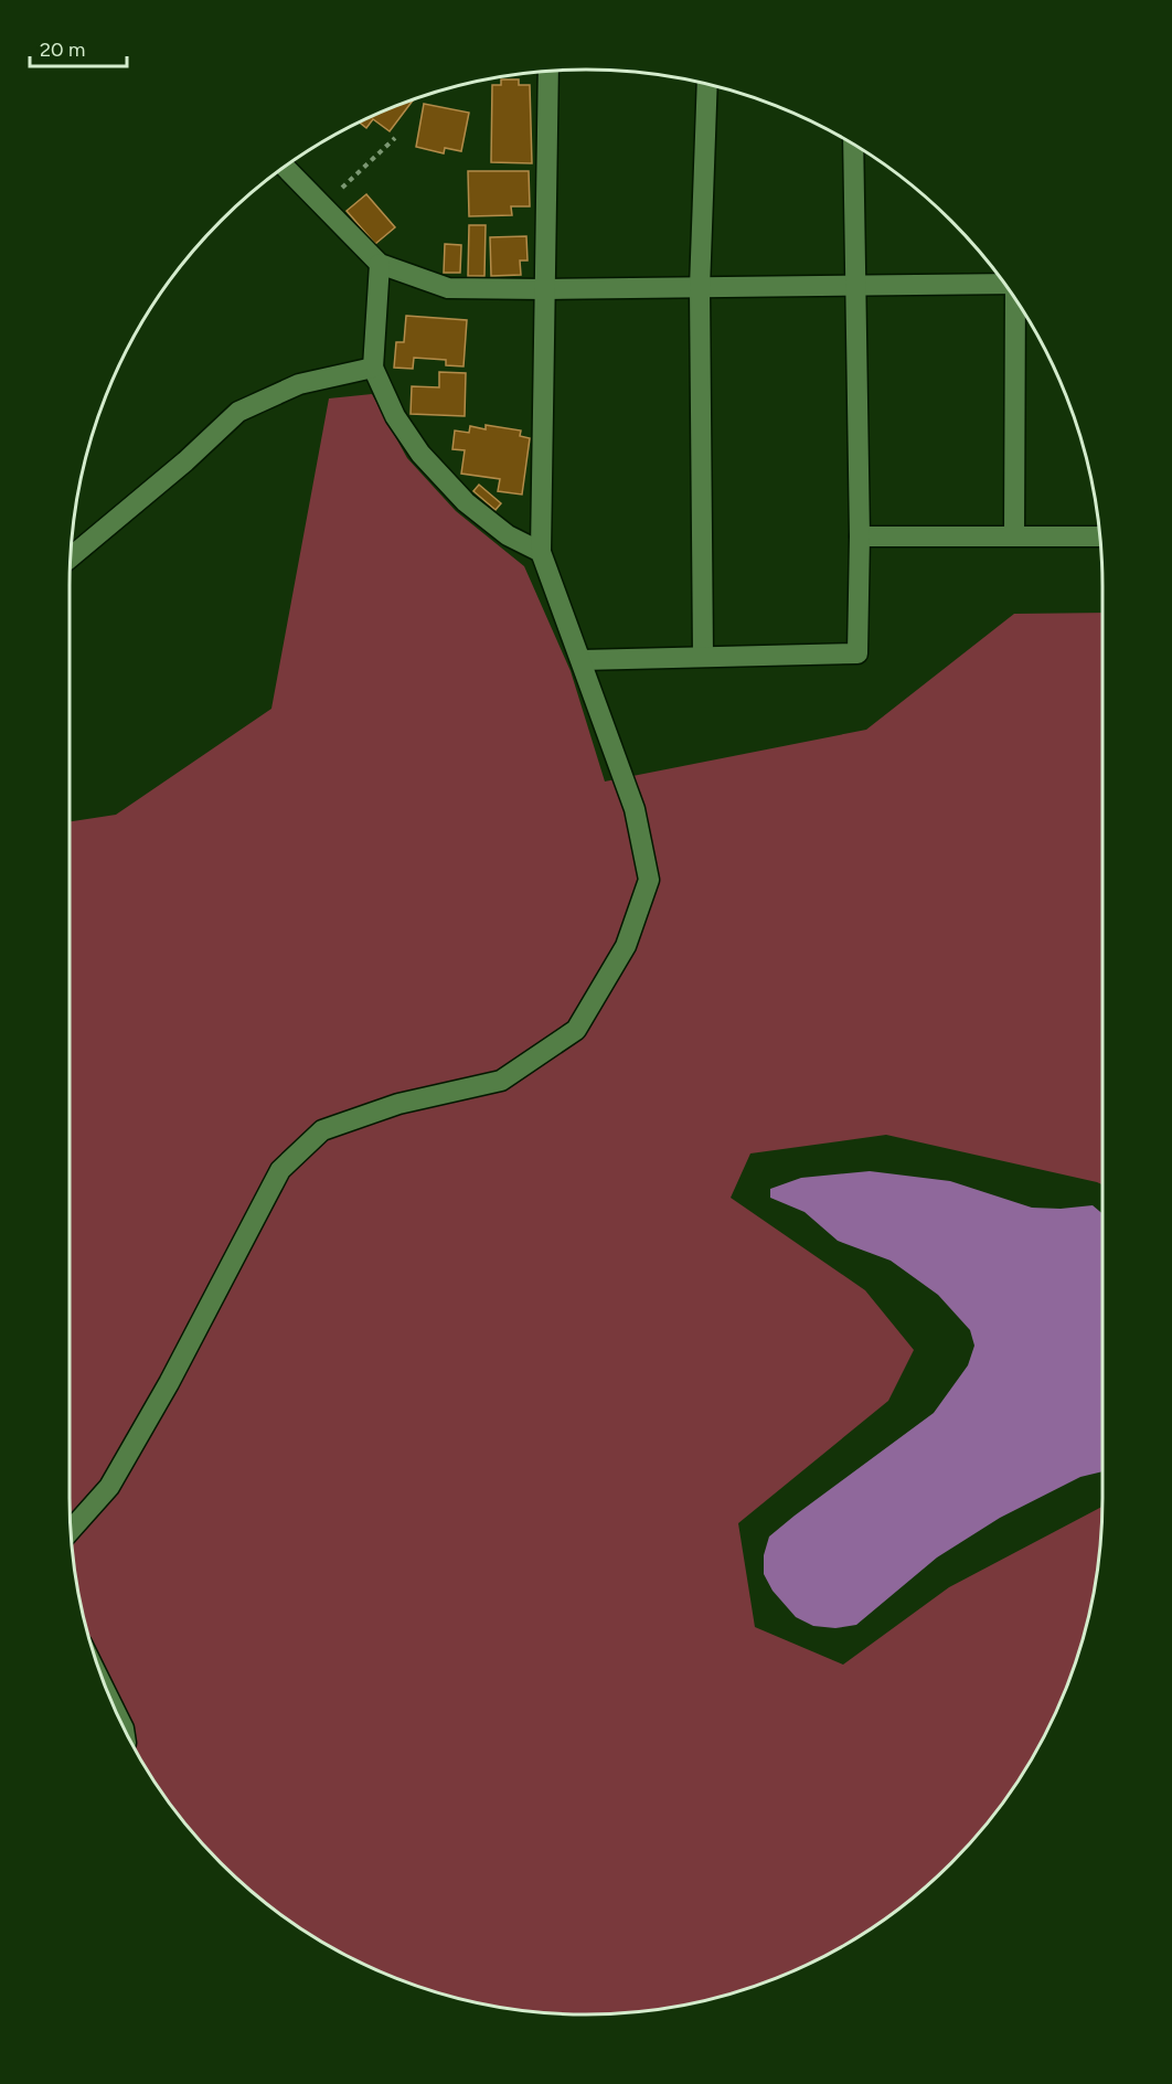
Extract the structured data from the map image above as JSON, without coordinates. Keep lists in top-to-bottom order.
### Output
{
  "scale_bar": "20 m"
}
